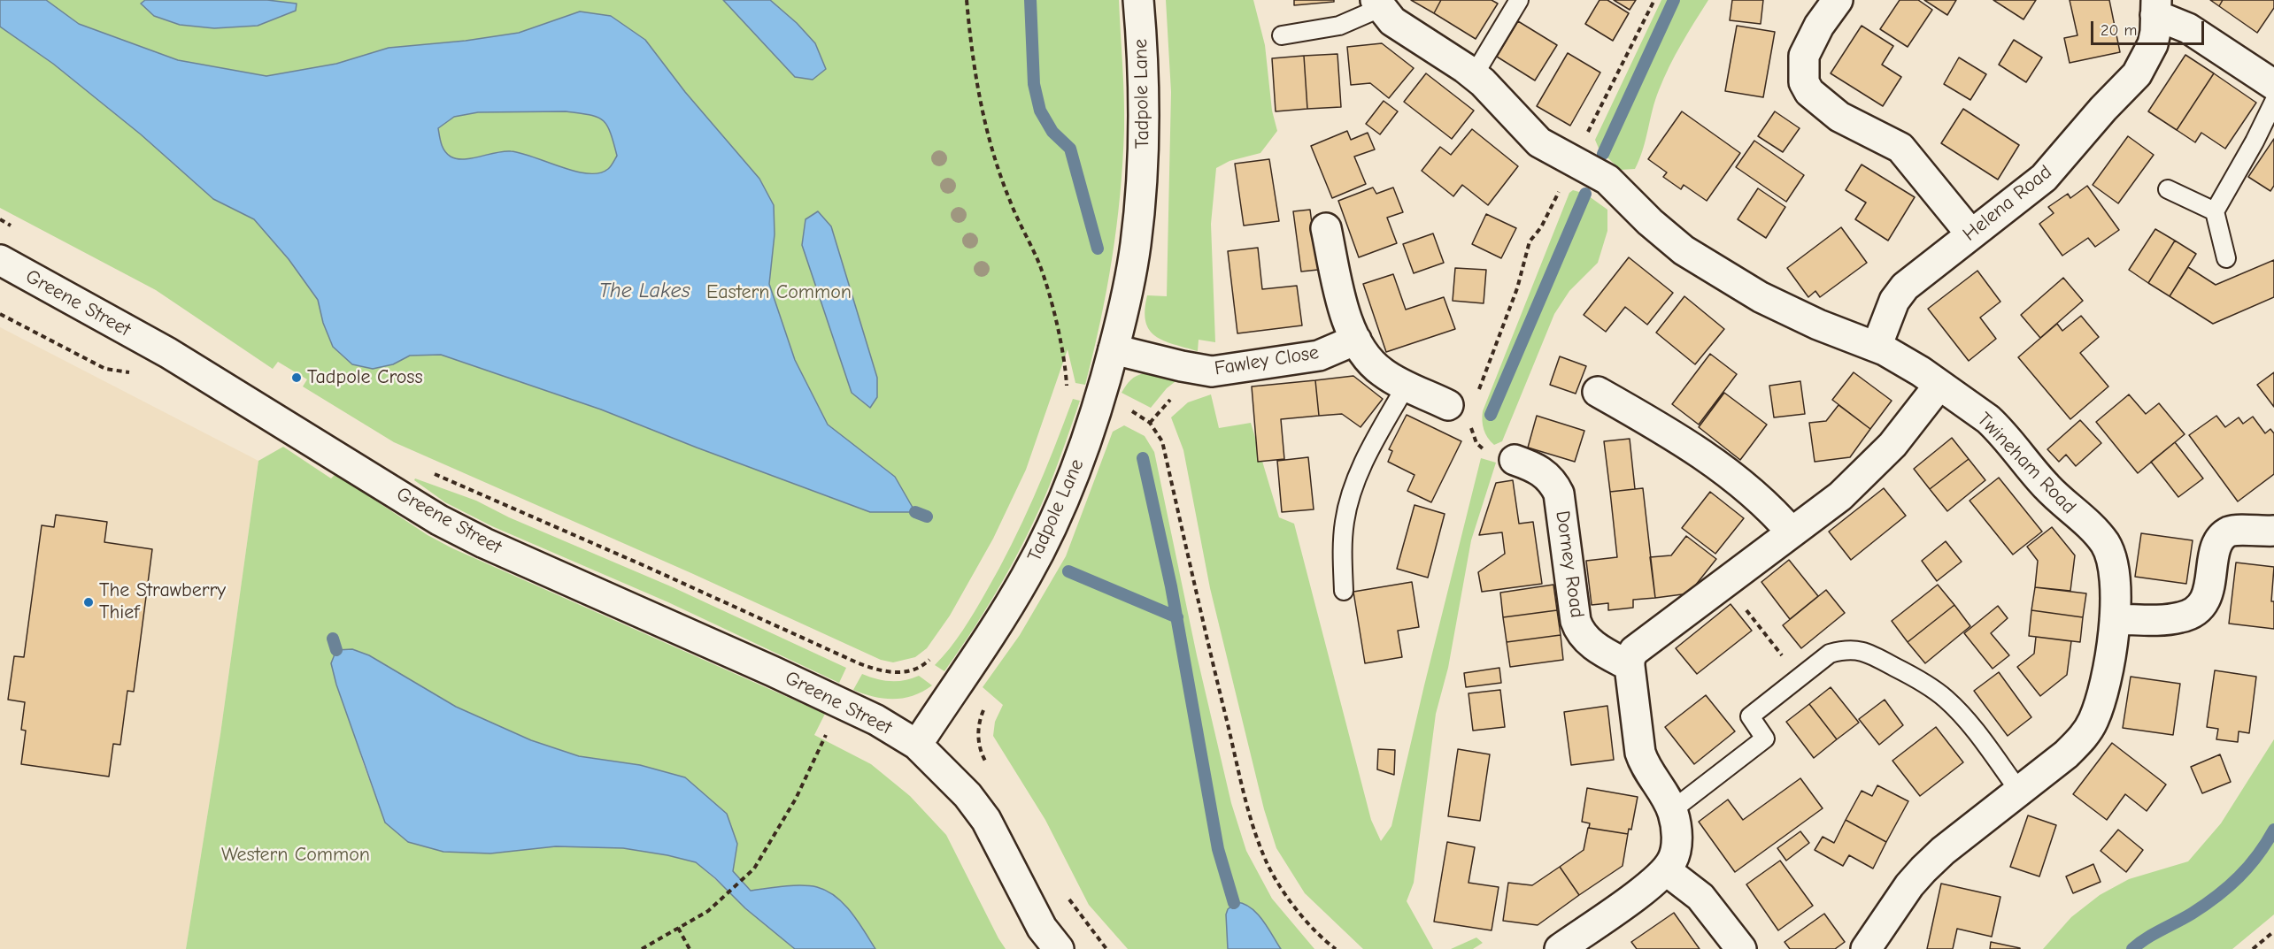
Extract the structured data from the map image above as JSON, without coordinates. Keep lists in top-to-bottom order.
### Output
{
  "streets": {
    "street": [
      "Tadpole Lane",
      "Helena Road",
      "Greene Street",
      "Fawley Close",
      "Twineham Road",
      "Dorney Road"
    ]
  },
  "crossings": [
    ["Tadpole Lane", "Greene Street"],
    ["Tadpole Lane", "Fawley Close"],
    ["Helena Road", "Twineham Road"]
  ],
  "water": ["The Lakes"],
  "parks": ["Eastern Common", "Western Common"],
  "places": ["Tadpole Cross", "The Strawberry Thief"],
  "scale_bar": "20 m"
}
